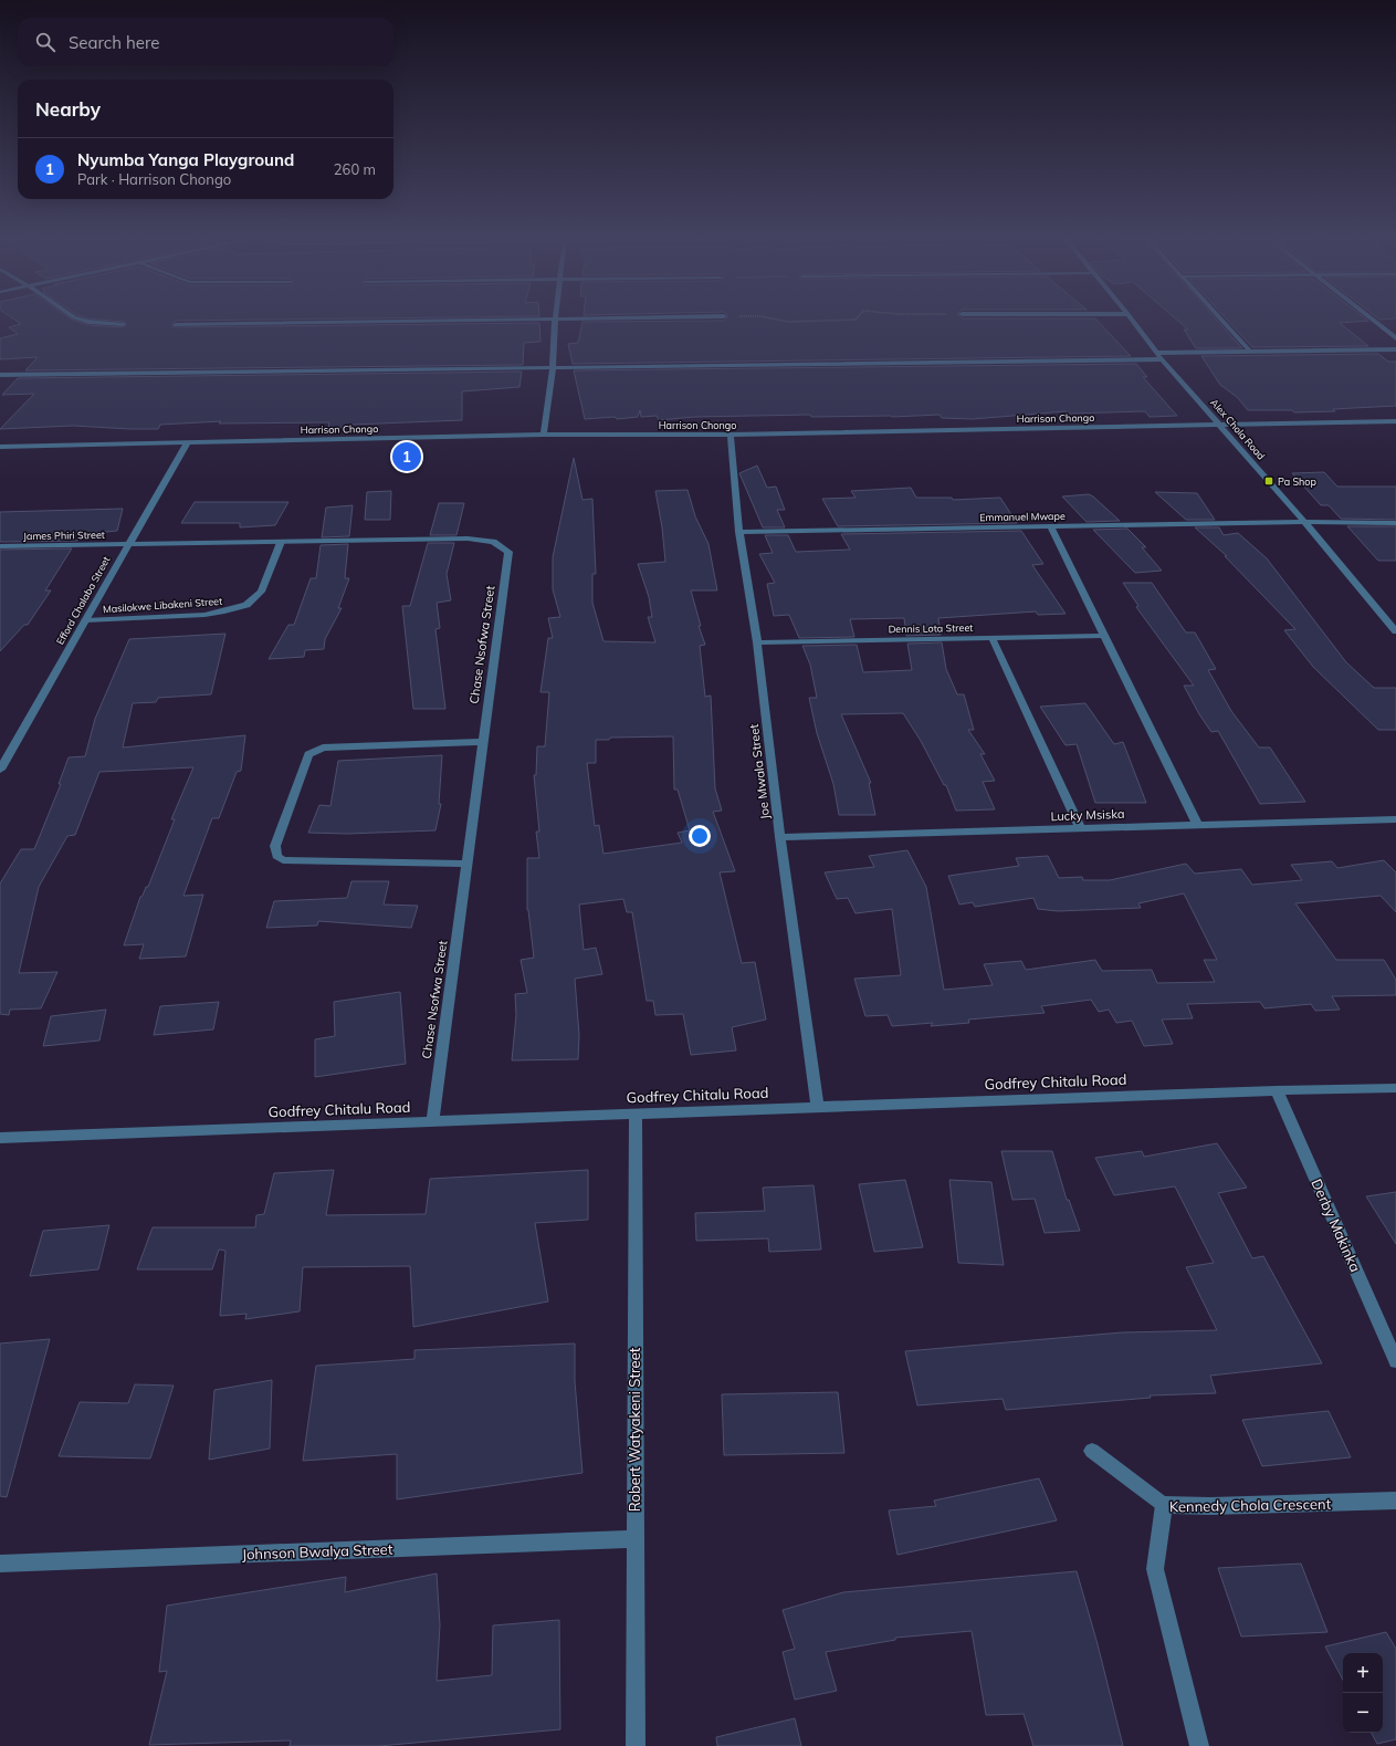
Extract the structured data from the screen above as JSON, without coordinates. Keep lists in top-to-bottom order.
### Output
{
  "streets": {
    "street": [
      "Harrison Chongo",
      "Alex Chola Road",
      "Emmanuel Mwape",
      "James Phiri Street",
      "Efford Chalaba Street",
      "Masilokwe Libakeni Street",
      "Dennis Lota Street",
      "Chase Nsofwa Street",
      "Joe Mwala Street",
      "Lucky Msiska",
      "Godfrey Chitalu Road",
      "Derby Makinka",
      "Robert Watyakeni Street",
      "Kennedy Chola Crescent",
      "Johnson Bwalya Street"
    ]
  },
  "crossings": [
    ["Harrison Chongo", "Alex Chola Road"],
    ["Harrison Chongo", "Efford Chalaba Street"],
    ["Harrison Chongo", "Joe Mwala Street"],
    ["Alex Chola Road", "Emmanuel Mwape"],
    ["Emmanuel Mwape", "Joe Mwala Street"],
    ["James Phiri Street", "Efford Chalaba Street"],
    ["James Phiri Street", "Chase Nsofwa Street"],
    ["Efford Chalaba Street", "Masilokwe Libakeni Street"],
    ["Efford Chalaba Street", "Chase Nsofwa Street"],
    ["Masilokwe Libakeni Street", "Chase Nsofwa Street"],
    ["Dennis Lota Street", "Joe Mwala Street"],
    ["Chase Nsofwa Street", "Godfrey Chitalu Road"],
    ["Joe Mwala Street", "Lucky Msiska"],
    ["Joe Mwala Street", "Godfrey Chitalu Road"],
    ["Godfrey Chitalu Road", "Derby Makinka"],
    ["Godfrey Chitalu Road", "Robert Watyakeni Street"],
    ["Robert Watyakeni Street", "Johnson Bwalya Street"]
  ],
  "places": {
    "transit": ["Pa Shop"]
  },
  "page": {
    "search": "Search here",
    "heading": "Nearby",
    "list": [
      {
        "mark": "1",
        "name": "Nyumba Yanga Playground",
        "note": "Park · Harrison Chongo",
        "value": "260 m"
      }
    ],
    "pins": "1",
    "map_buttons": ["+", "−"]
  }
}
